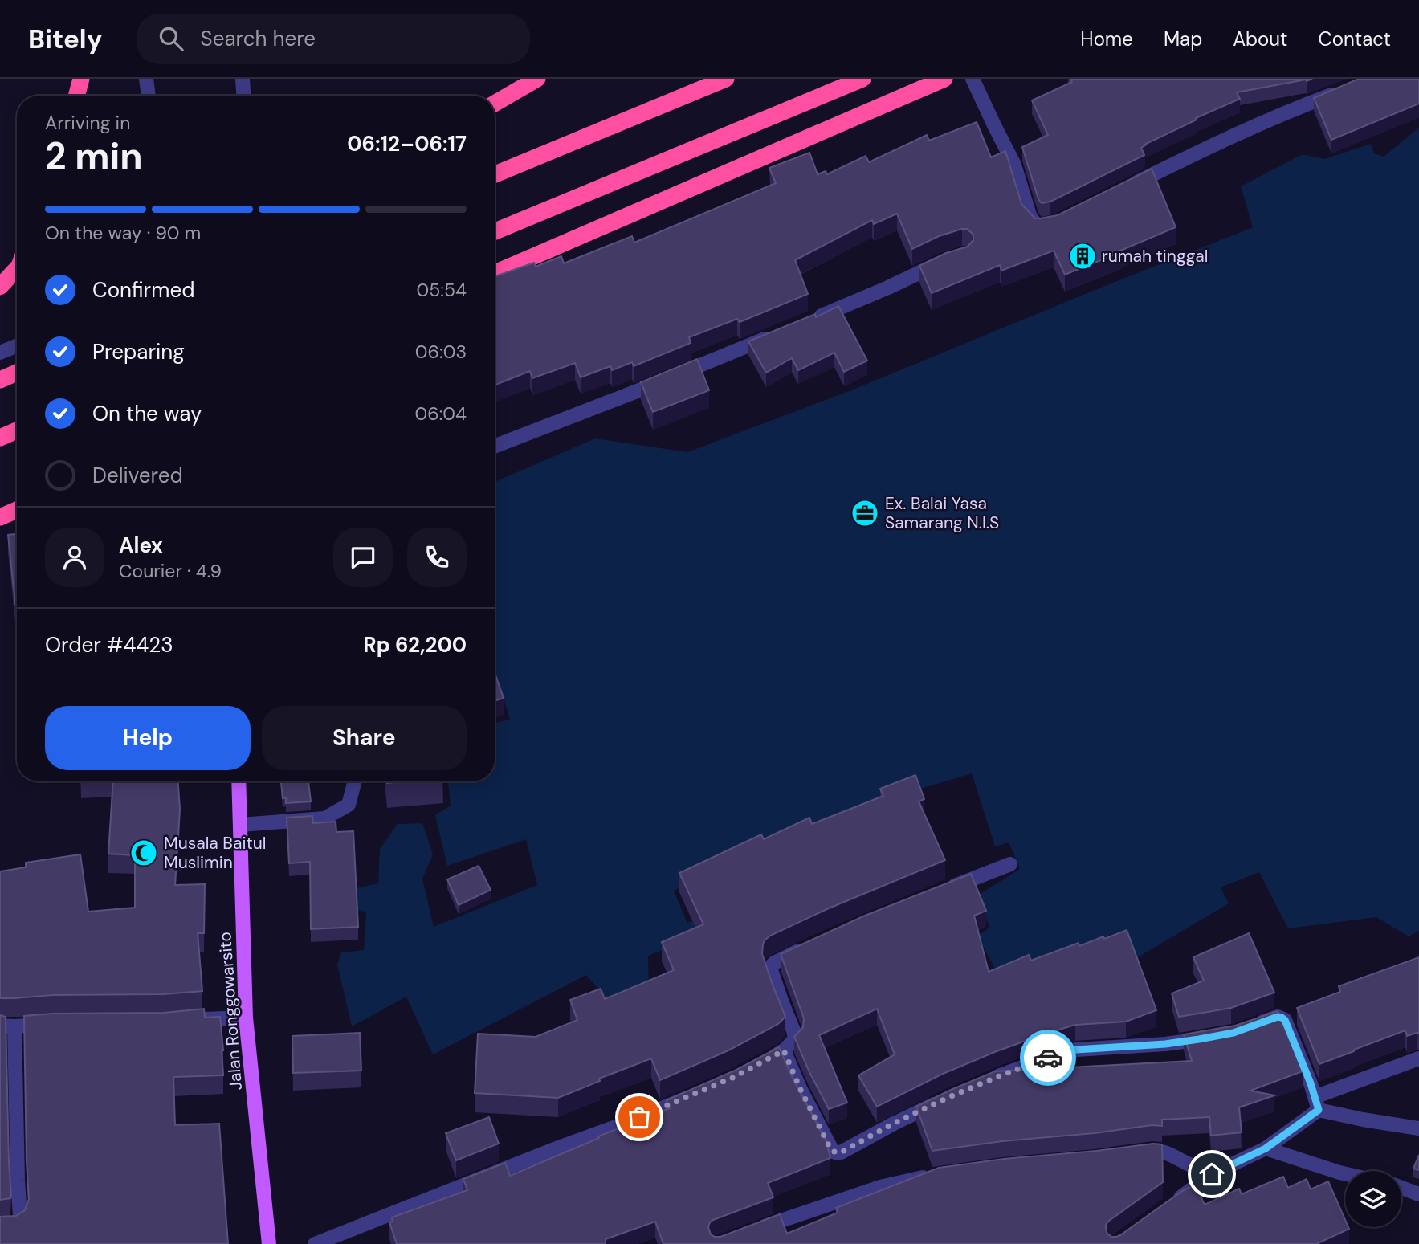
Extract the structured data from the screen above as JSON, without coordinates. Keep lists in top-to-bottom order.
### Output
{
  "streets": {
    "main road": ["Jalan Ronggowarsito"]
  },
  "places": {
    "building": ["rumah tinggal"],
    "office": ["Ex. Balai Yasa Samarang N.I.S"],
    "mosque": ["Musala Baitul Muslimin"]
  },
  "page": {
    "header": "Bitely",
    "search": "Search here",
    "nav": [
      "Home",
      "Map",
      "About",
      "Contact"
    ],
    "heading": ["2 min", "Arriving in", "06:12–06:17"],
    "panel": [
      "Alex",
      "Courier · 4.9",
      "Order #4423",
      "Rp 62,200"
    ],
    "bar": "On the way · 90 m",
    "list": [
      ["Confirmed", "05:54"],
      ["Preparing", "06:03"],
      ["On the way", "06:04"],
      "Delivered"
    ],
    "buttons": ["Help", "Share"]
  }
}
